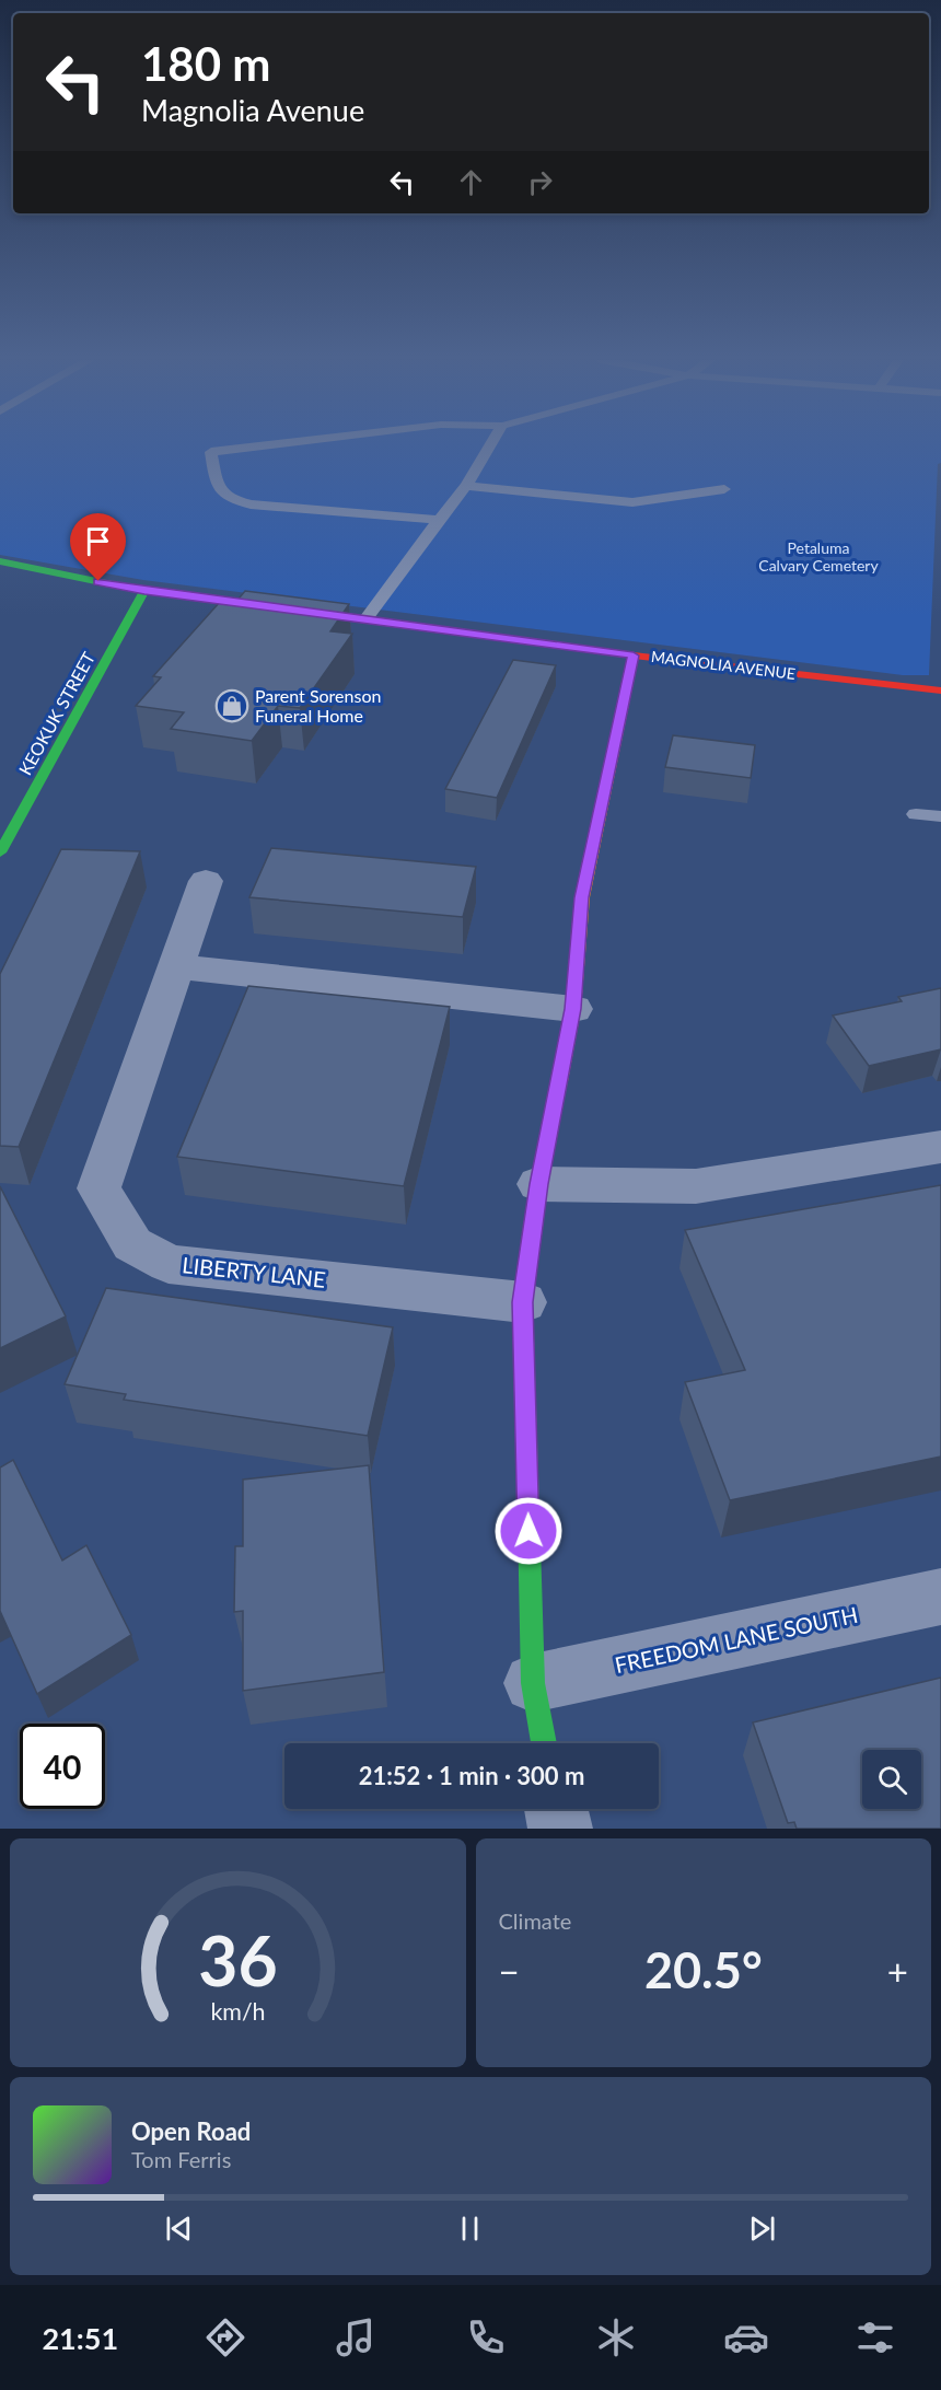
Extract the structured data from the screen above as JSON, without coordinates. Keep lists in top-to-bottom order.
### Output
{
  "streets": {
    "street": [
      "MAGNOLIA AVENUE",
      "KEOKUK STREET",
      "LIBERTY LANE",
      "FREEDOM LANE SOUTH"
    ]
  },
  "crossings": [
    ["MAGNOLIA AVENUE", "KEOKUK STREET"]
  ],
  "parks": ["Petaluma Calvary Cemetery"],
  "places": {
    "shop": ["Parent Sorenson Funeral Home"]
  },
  "page": {
    "turn": ["180 m", "Magnolia Avenue"],
    "limit": "40",
    "trip": "21:52 · 1 min · 300 m",
    "tile": "Climate",
    "heat": ["−", "20.5°", "+"],
    "song": ["Open Road", "Tom Ferris"],
    "tabs": "21:51",
    "gauge": ["36", "km/h"]
  }
}
